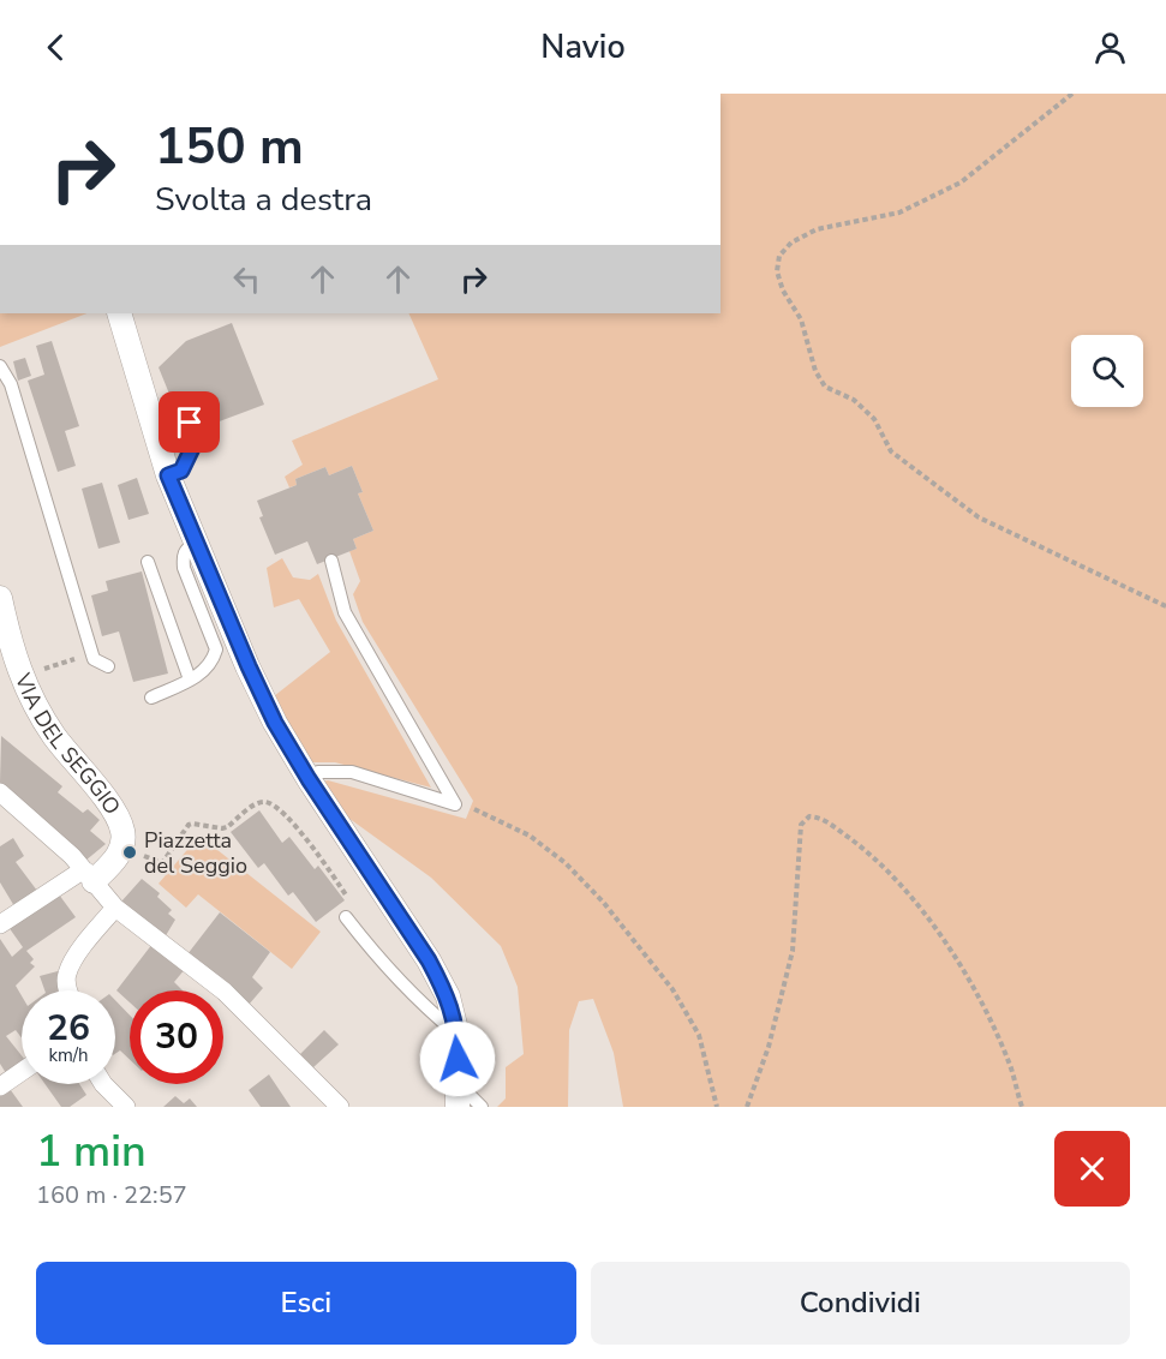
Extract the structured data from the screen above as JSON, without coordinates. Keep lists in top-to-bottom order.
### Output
{
  "streets": {
    "street": ["VIA DEL SEGGIO"]
  },
  "places": ["Piazzetta del Seggio"],
  "page": {
    "header": "Navio",
    "turn": ["150 m", "Svolta a destra"],
    "speed": "26 km/h",
    "limit": "30",
    "heading": ["1 min", "160 m · 22:57"],
    "buttons": ["Esci", "Condividi"]
  }
}
